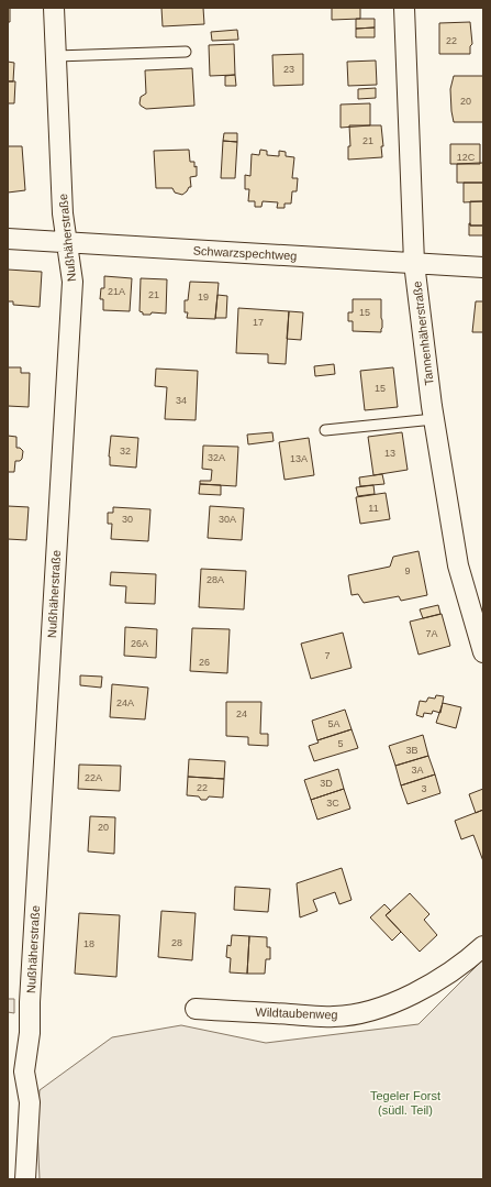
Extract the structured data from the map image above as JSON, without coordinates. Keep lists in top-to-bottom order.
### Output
{
  "streets": {
    "street": [
      "Nußhäherstraße",
      "Schwarzspechtweg",
      "Tannenhäherstraße",
      "Wildtaubenweg"
    ]
  },
  "crossings": [
    ["Nußhäherstraße", "Schwarzspechtweg"],
    ["Schwarzspechtweg", "Tannenhäherstraße"]
  ],
  "parks": ["Tegeler Forst (südl. Teil)"],
  "house_numbers": [
    "22",
    "23",
    "20",
    "21",
    "12C",
    "21A",
    "21",
    "19",
    "15",
    "17",
    "15",
    "34",
    "32",
    "13",
    "32A",
    "13A",
    "11",
    "30",
    "30A",
    "9",
    "28A",
    "7A",
    "26A",
    "7",
    "26",
    "24A",
    "24",
    "5A",
    "5",
    "3B",
    "3A",
    "22A",
    "3D",
    "22",
    "3",
    "3C",
    "20",
    "28",
    "18"
  ]
}
